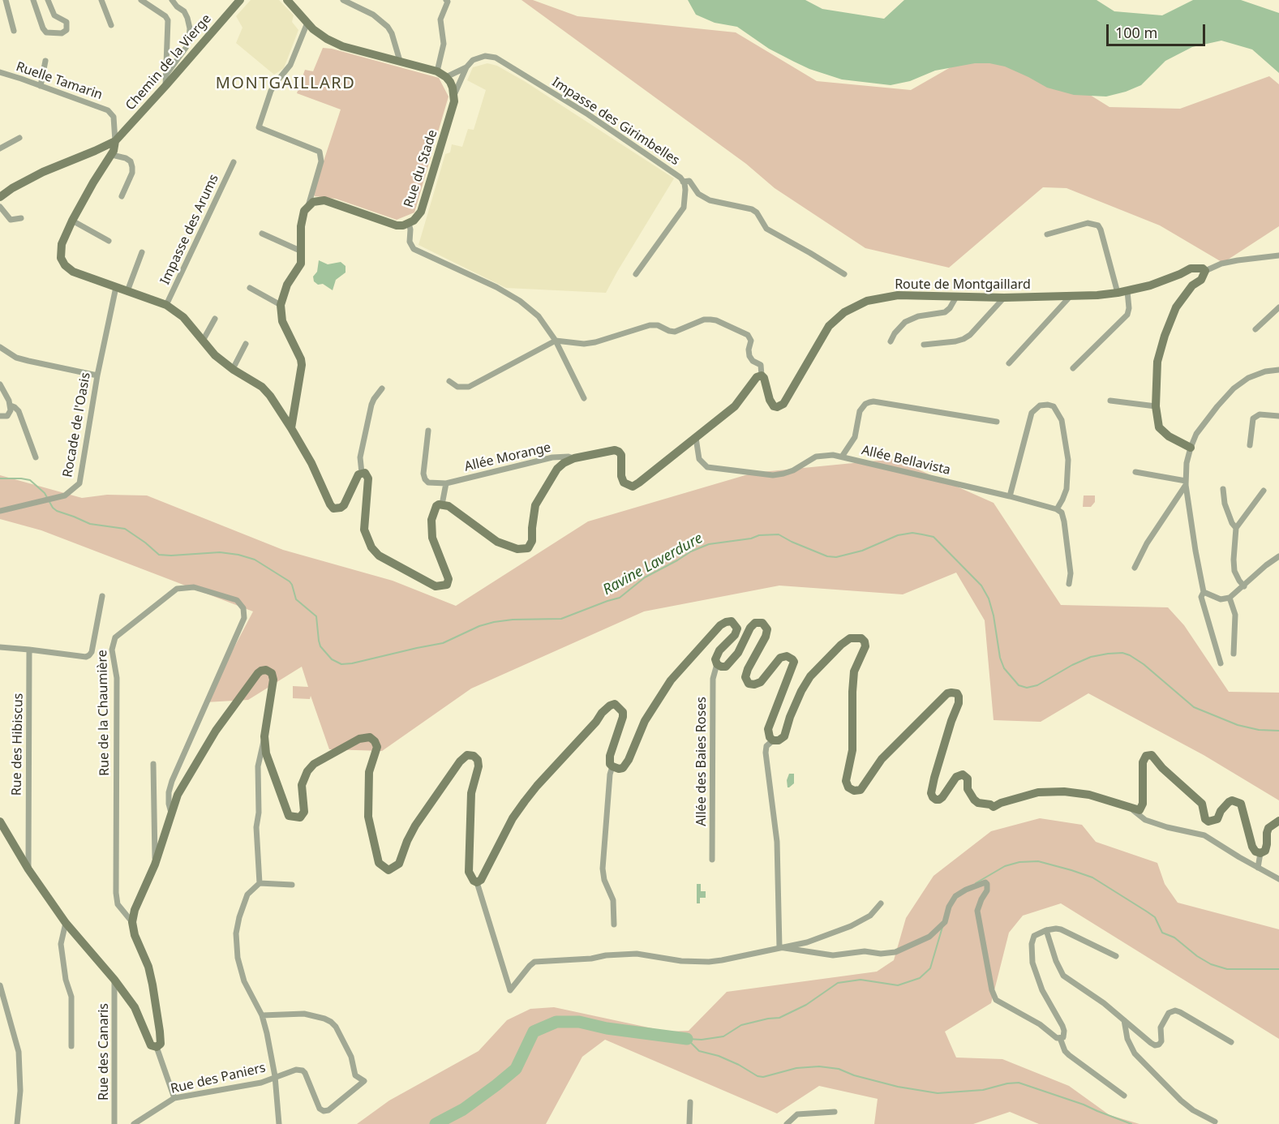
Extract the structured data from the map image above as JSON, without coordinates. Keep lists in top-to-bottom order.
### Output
{
  "streets": {
    "main road": ["Chemin de la Vierge", "Rue du Stade", "Route de Montgaillard"],
    "street": [
      "Ruelle Tamarin",
      "Impasse des Girimbelles",
      "Impasse des Arums",
      "Rocade de l'Oasis",
      "Allée Morange",
      "Allée Bellavista",
      "Rue de la Chaumière",
      "Rue des Hibiscus",
      "Allée des Baies Roses",
      "Rue des Canaris",
      "Rue des Paniers"
    ]
  },
  "crossings": [
    ["Chemin de la Vierge", "Ruelle Tamarin"]
  ],
  "districts": ["MONTGAILLARD"],
  "water": ["Ravine Laverdure"],
  "scale_bar": "100 m"
}
